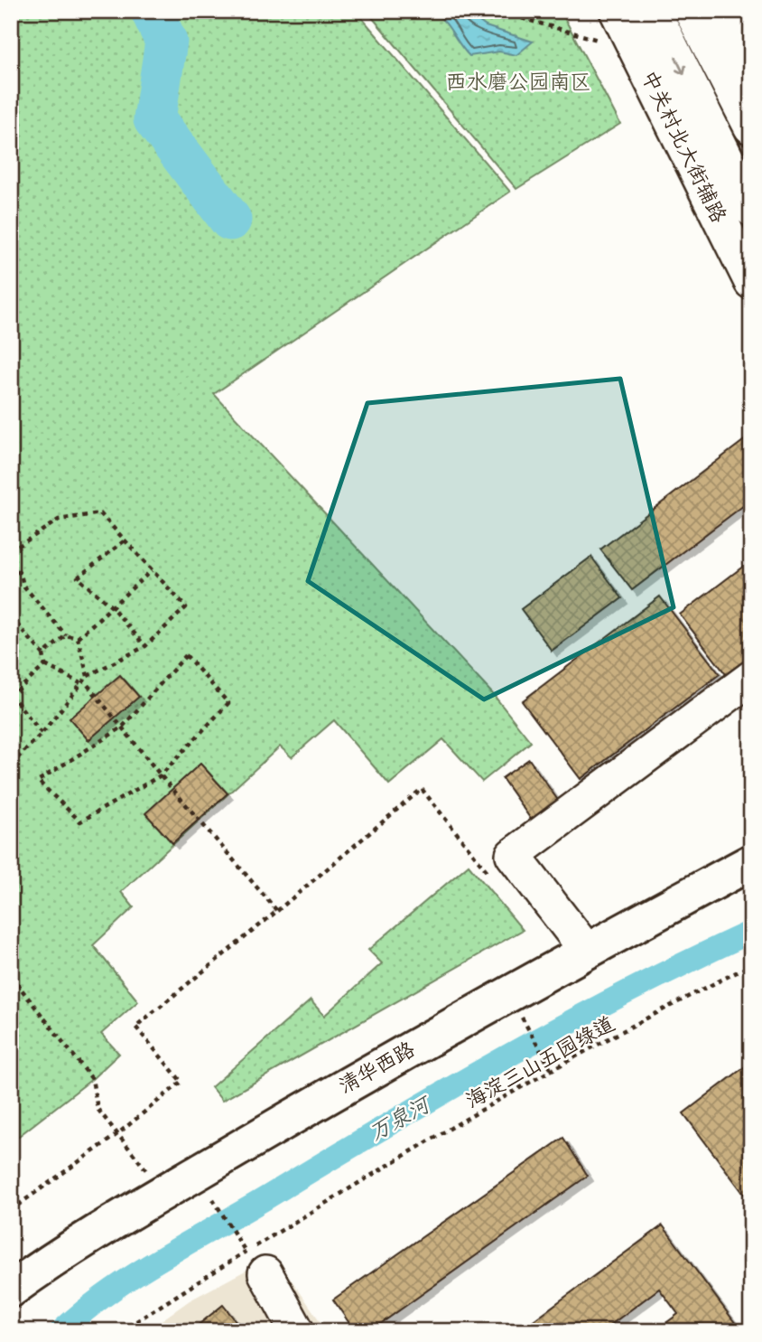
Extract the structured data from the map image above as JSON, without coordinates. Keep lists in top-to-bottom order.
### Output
{
  "streets": {
    "main road": ["清华西路"],
    "street": ["中关村北大街辅路"],
    "path": ["海淀三山五园绿道"]
  },
  "water": ["万泉河"],
  "parks": ["西水磨公园南区"]
}
